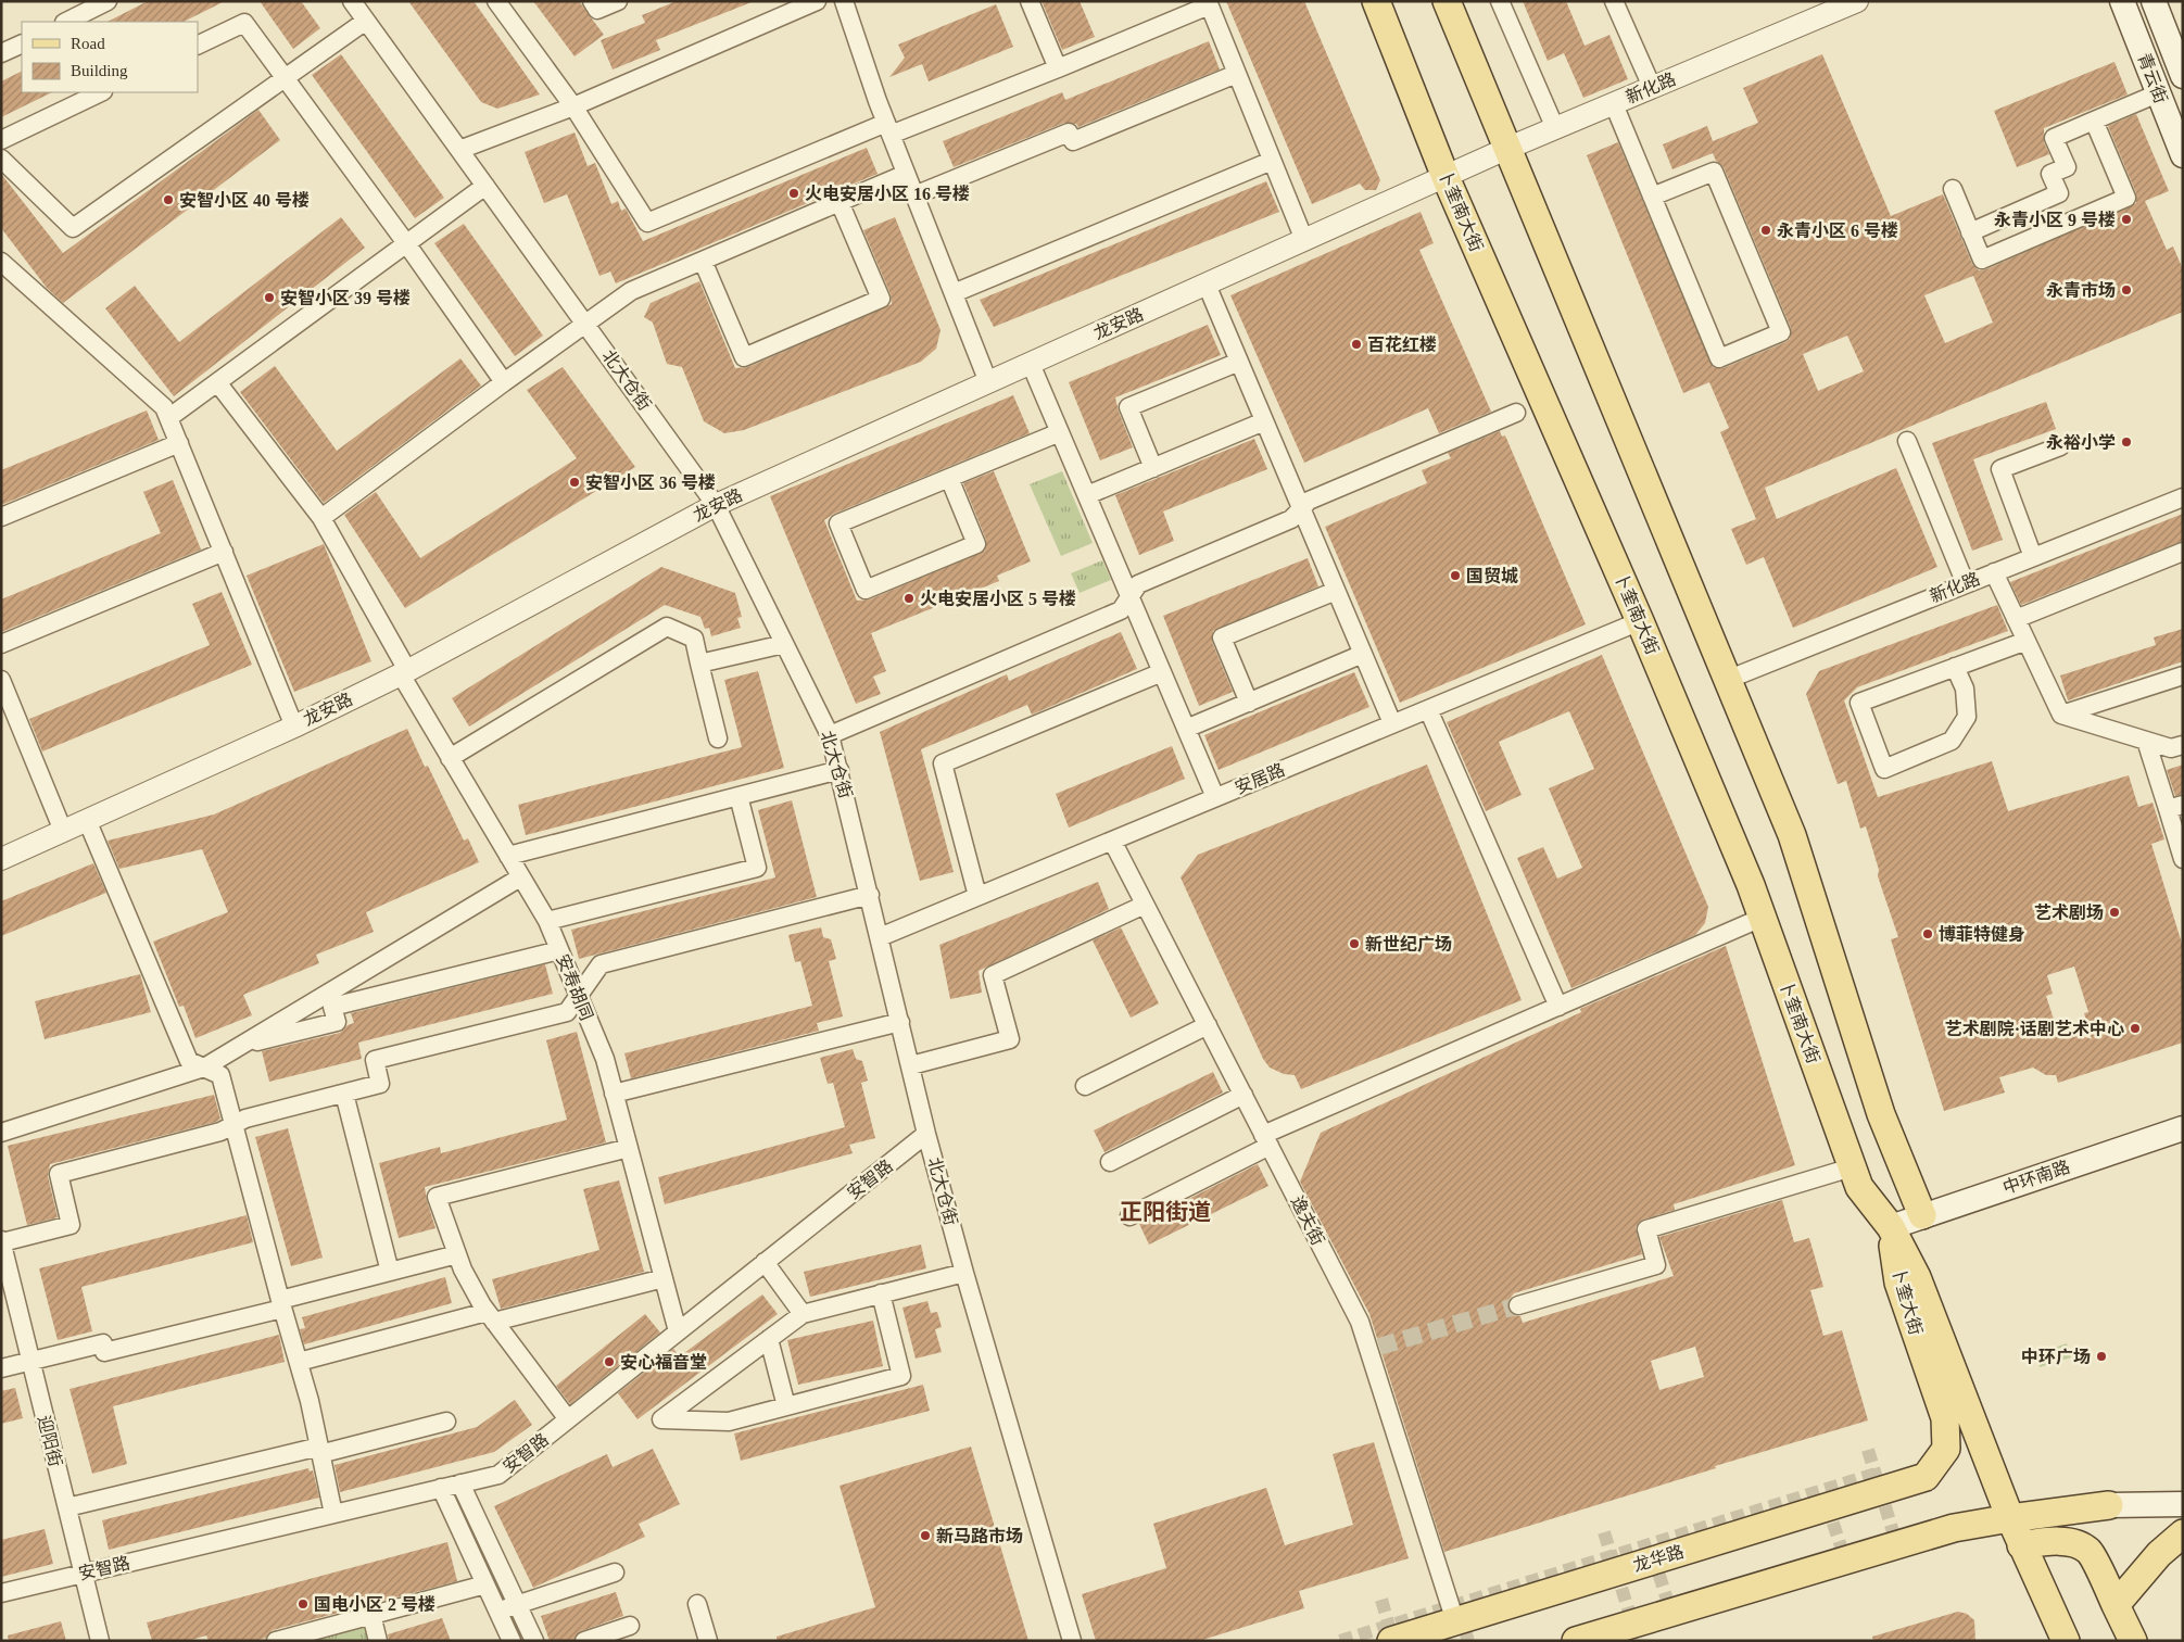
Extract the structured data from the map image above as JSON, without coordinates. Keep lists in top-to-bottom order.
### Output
{
  "streets": {
    "main road": [
      "青云街",
      "卜奎南大街",
      "中环南路",
      "卜奎大街",
      "龙华路"
    ],
    "street": [
      "新化路",
      "龙安路",
      "北大仓街",
      "安居路",
      "安寿胡同",
      "安智路",
      "逸夫街",
      "迎阳街"
    ]
  },
  "crossings": [
    ["新化路", "卜奎南大街"],
    ["新化路", "龙安路"],
    ["卜奎南大街", "龙安路"],
    ["卜奎南大街", "安居路"],
    ["卜奎南大街", "中环南路"],
    ["卜奎南大街", "卜奎大街"],
    ["龙安路", "北大仓街"],
    ["龙安路", "安寿胡同"],
    ["北大仓街", "安居路"],
    ["北大仓街", "安智路"],
    ["安居路", "逸夫街"],
    ["安寿胡同", "安智路"],
    ["中环南路", "卜奎大街"],
    ["安智路", "迎阳街"],
    ["逸夫街", "龙华路"],
    ["卜奎大街", "龙华路"]
  ],
  "districts": ["正阳街道"],
  "places": [
    "火电安居小区 16 号楼",
    "安智小区 40 号楼",
    "永青小区 9 号楼",
    "永青小区 6 号楼",
    "永青市场",
    "安智小区 39 号楼",
    "百花红楼",
    "永裕小学",
    "安智小区 36 号楼",
    "国贸城",
    "火电安居小区 5 号楼",
    "艺术剧场",
    "博菲特健身",
    "新世纪广场",
    "艺术剧院·话剧艺术中心",
    "中环广场",
    "安心福音堂",
    "新马路市场",
    "国电小区 2 号楼"
  ],
  "legend": ["Road", "Building"]
}
